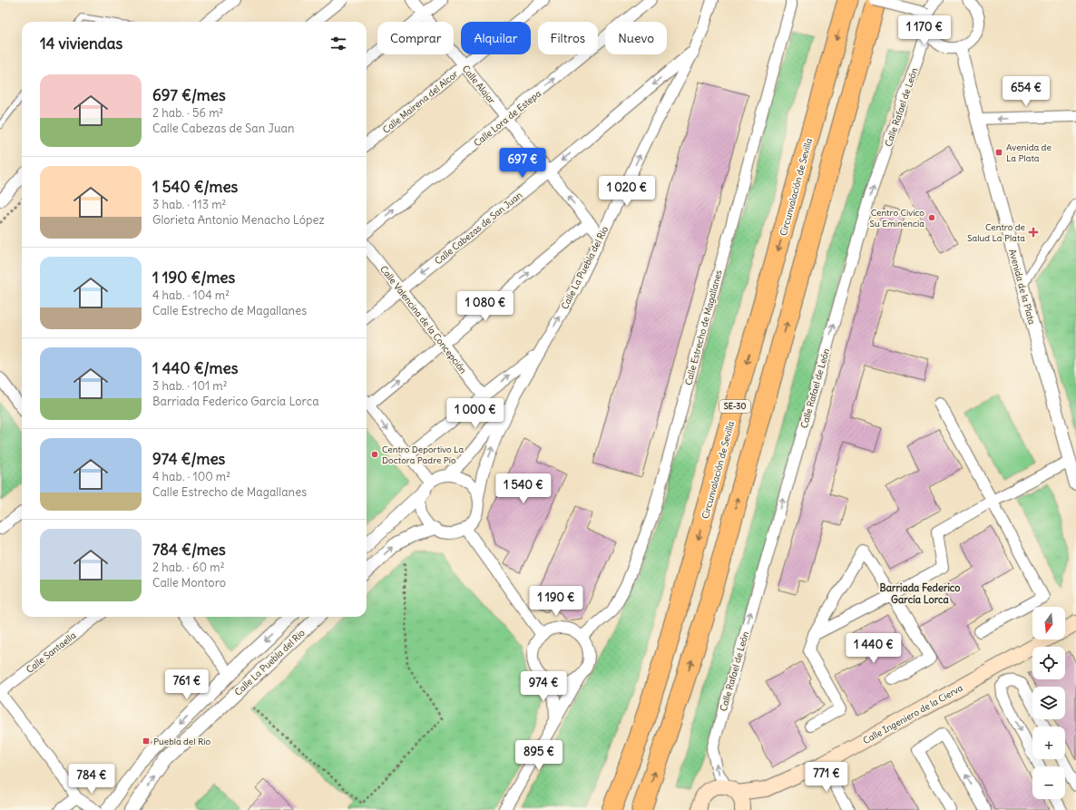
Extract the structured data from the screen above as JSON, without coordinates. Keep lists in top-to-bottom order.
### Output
{
  "streets": {
    "highway": ["Circunvalación de Sevilla", "SE-30"],
    "main road": ["Calle Ingeniero de la Cierva"],
    "street": [
      "Calle Alajar",
      "Calle Mairena del Alcor",
      "Calle Rafael de León",
      "Calle Lora de Estepa",
      "Calle Cabezas de San Juan",
      "Calle La Puebla del Rio",
      "Avenida de la Plata",
      "Calle Valencina de la Concepción",
      "Calle Estrecho de Magallanes",
      "Calle Santaella"
    ]
  },
  "crossings": [
    ["Calle Alajar", "Calle Mairena del Alcor"],
    ["Calle Alajar", "Calle Lora de Estepa"],
    ["Calle Alajar", "Calle Cabezas de San Juan"],
    ["Calle Alajar", "Calle La Puebla del Rio"],
    ["Calle Rafael de León", "Calle Ingeniero de la Cierva"],
    ["Calle Cabezas de San Juan", "Calle La Puebla del Rio"],
    ["Calle Cabezas de San Juan", "Calle Valencina de la Concepción"]
  ],
  "one_way": ["Calle Rafael de León", "Calle Lora de Estepa"],
  "districts": ["Barriada Federico García Lorca"],
  "places": {
    "transit": ["Avenida de La Plata", "Puebla del Rio"],
    "other": ["Centro Cívico Su Eminencia", "Centro Deportivo La Doctora Padre Pío"],
    "health": ["Centro de Salud La Plata"]
  },
  "north": "bottom",
  "page": {
    "price": [
      "1 170 €",
      "654 €",
      "697 €",
      "1 020 €",
      "1 080 €",
      "1 000 €",
      "1 540 €",
      "1 190 €",
      "1 440 €",
      "761 €",
      "974 €",
      "895 €",
      "771 €",
      "784 €"
    ],
    "chip": [
      "Comprar",
      "Alquilar",
      "Filtros",
      "Nuevo"
    ],
    "heading": "14 viviendas",
    "list": [
      {
        "name": "697 €/mes",
        "note": "2 hab. · 56 m² · Calle Cabezas de San Juan"
      },
      {
        "name": "1 540 €/mes",
        "note": "3 hab. · 113 m² · Glorieta Antonio Menacho López"
      },
      {
        "name": "1 190 €/mes",
        "note": "4 hab. · 104 m² · Calle Estrecho de Magallanes"
      },
      {
        "name": "1 440 €/mes",
        "note": "3 hab. · 101 m² · Barriada Federico García Lorca"
      },
      {
        "name": "974 €/mes",
        "note": "4 hab. · 100 m² · Calle Estrecho de Magallanes"
      },
      {
        "name": "784 €/mes",
        "note": "2 hab. · 60 m² · Calle Montoro"
      }
    ],
    "map_buttons": ["+", "−"]
  }
}
